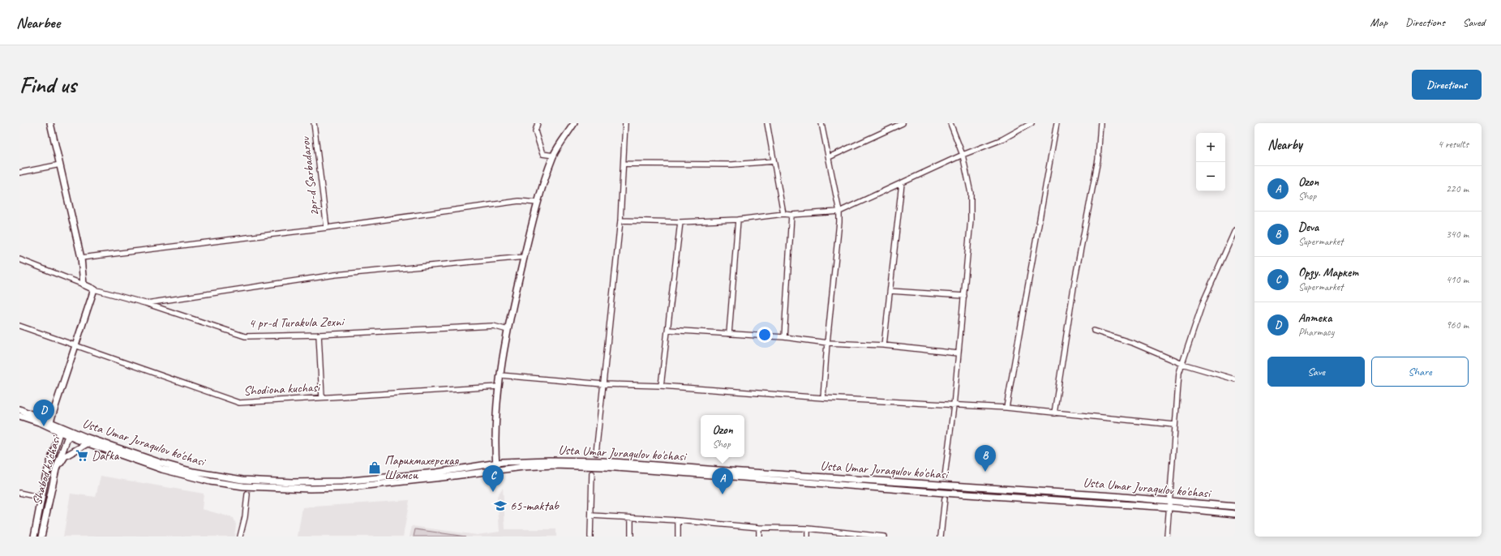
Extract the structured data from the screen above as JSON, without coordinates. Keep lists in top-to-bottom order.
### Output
{
  "streets": {
    "main road": ["4 pr-d Turakula Zexni", "Usta Umar Juraqulov ko'chasi", "Shabod ko'chasi"],
    "street": ["2pr-d Sarbadarov", "Shodiona kuchasi"]
  },
  "crossings": [
    ["Usta Umar Juraqulov ko'chasi", "Shabod ko'chasi"]
  ],
  "places": {
    "supermarket": ["Dafka"],
    "shop": ["Парикмахерская Шамси"],
    "school or university": ["65-maktab"]
  },
  "page": {
    "header": "Nearbee",
    "nav": ["Map", "Directions", "Saved"],
    "buttons": [
      "Directions",
      ["Save", "Share"]
    ],
    "title": "Find us",
    "heading": ["Nearby", "4 results"],
    "map_buttons": ["+", "−"],
    "list": [
      {
        "mark": "A",
        "name": "Ozon",
        "note": "Shop",
        "value": "220 m"
      },
      {
        "mark": "B",
        "name": "Deva",
        "note": "Supermarket",
        "value": "340 m"
      },
      {
        "mark": "C",
        "name": "Орзу. Маркет",
        "note": "Supermarket",
        "value": "410 m"
      },
      {
        "mark": "D",
        "name": "Аптека",
        "note": "Pharmacy",
        "value": "960 m"
      }
    ],
    "pins": [
      "D",
      "B",
      "C",
      "A"
    ],
    "popup": ["Ozon", "Shop"]
  }
}
